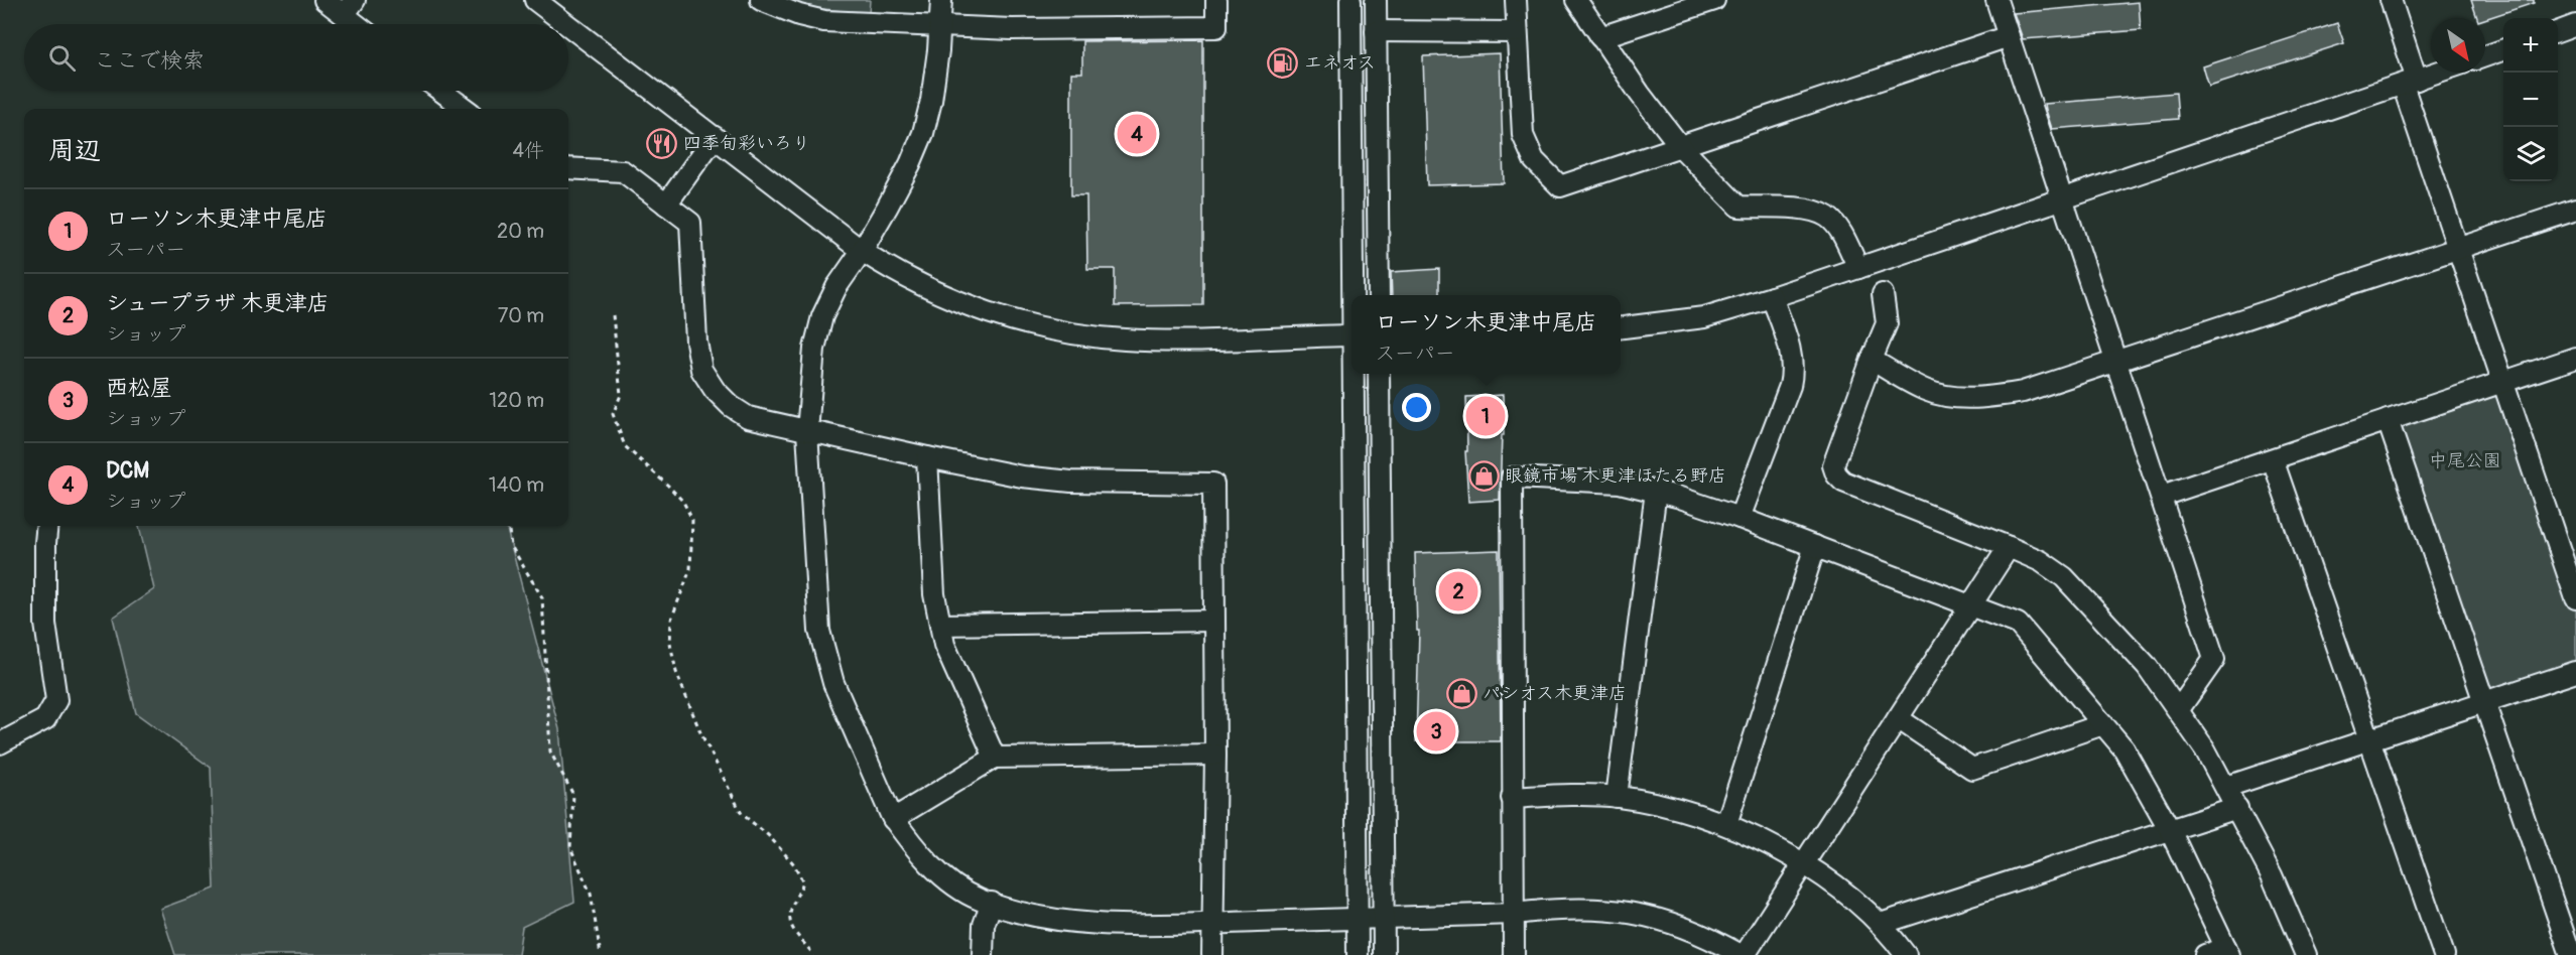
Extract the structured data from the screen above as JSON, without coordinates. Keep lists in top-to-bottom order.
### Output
{
  "parks": ["中尾公園"],
  "places": {
    "fuel station": ["エネオス"],
    "restaurant": ["四季旬彩いろり"],
    "shop": ["眼鏡市場 木更津ほたる野店", "パシオス木更津店"]
  },
  "north": "bottom right",
  "page": {
    "map_buttons": ["+", "−"],
    "search": "ここで検索",
    "heading": ["周辺", "4件"],
    "pins": [
      "4",
      "1",
      "2",
      "3"
    ],
    "list": [
      {
        "mark": "1",
        "name": "ローソン木更津中尾店",
        "note": "スーパー",
        "value": "20 m"
      },
      {
        "mark": "2",
        "name": "シュープラザ 木更津店",
        "note": "ショップ",
        "value": "70 m"
      },
      {
        "mark": "3",
        "name": "西松屋",
        "note": "ショップ",
        "value": "120 m"
      },
      {
        "mark": "4",
        "name": "DCM",
        "note": "ショップ",
        "value": "140 m"
      }
    ],
    "popup": ["ローソン木更津中尾店", "スーパー"]
  }
}
